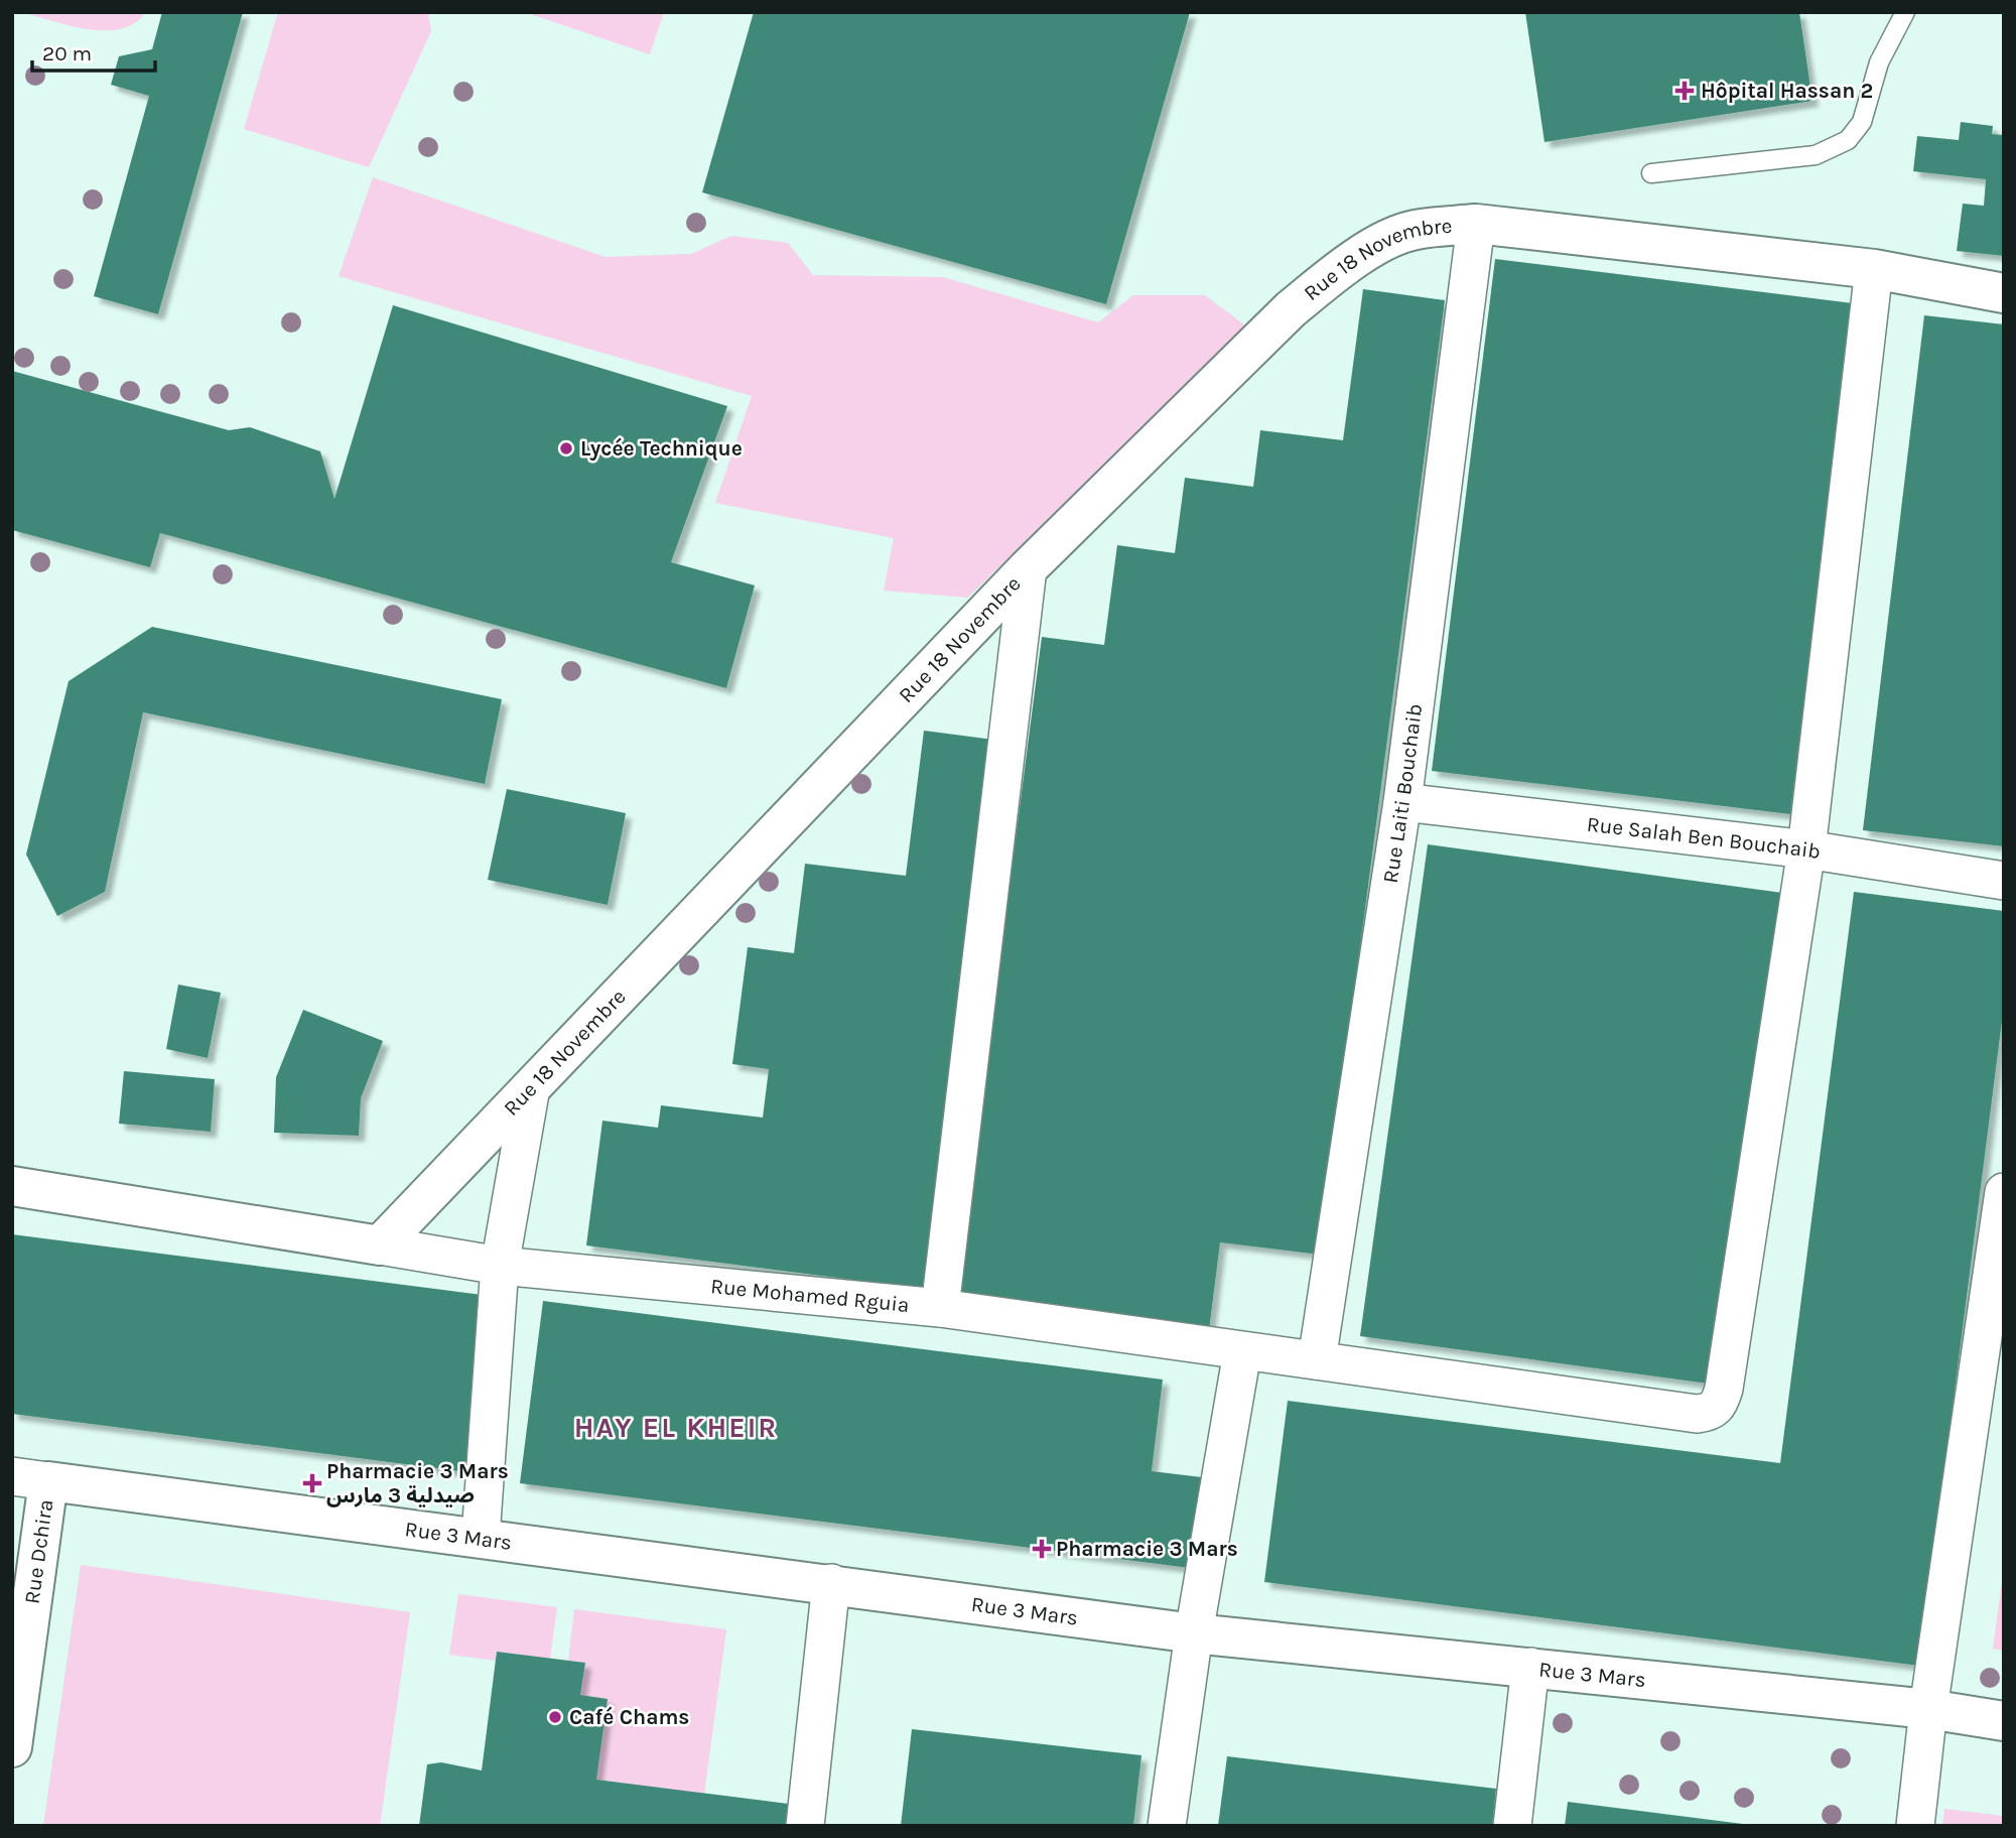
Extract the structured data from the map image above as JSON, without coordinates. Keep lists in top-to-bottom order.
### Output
{
  "streets": {
    "street": [
      "Rue 18 Novembre",
      "Rue Laiti Bouchaib",
      "Rue Salah Ben Bouchaib",
      "Rue Mohamed Rguia",
      "Rue 3 Mars",
      "Rue Dchira"
    ]
  },
  "crossings": [
    ["Rue 18 Novembre", "Rue Laiti Bouchaib"],
    ["Rue 18 Novembre", "Rue Mohamed Rguia"],
    ["Rue Laiti Bouchaib", "Rue Salah Ben Bouchaib"],
    ["Rue Laiti Bouchaib", "Rue Mohamed Rguia"],
    ["Rue Salah Ben Bouchaib", "Rue Mohamed Rguia"],
    ["Rue 3 Mars", "Rue Dchira"]
  ],
  "districts": ["HAY EL KHEIR"],
  "places": {
    "health": ["Hôpital Hassan 2", "Pharmacie 3 Mars صيدلية 3 مارس", "Pharmacie 3 Mars"],
    "other": ["Lycée Technique", "Café Chams"]
  },
  "scale_bar": "20 m"
}
